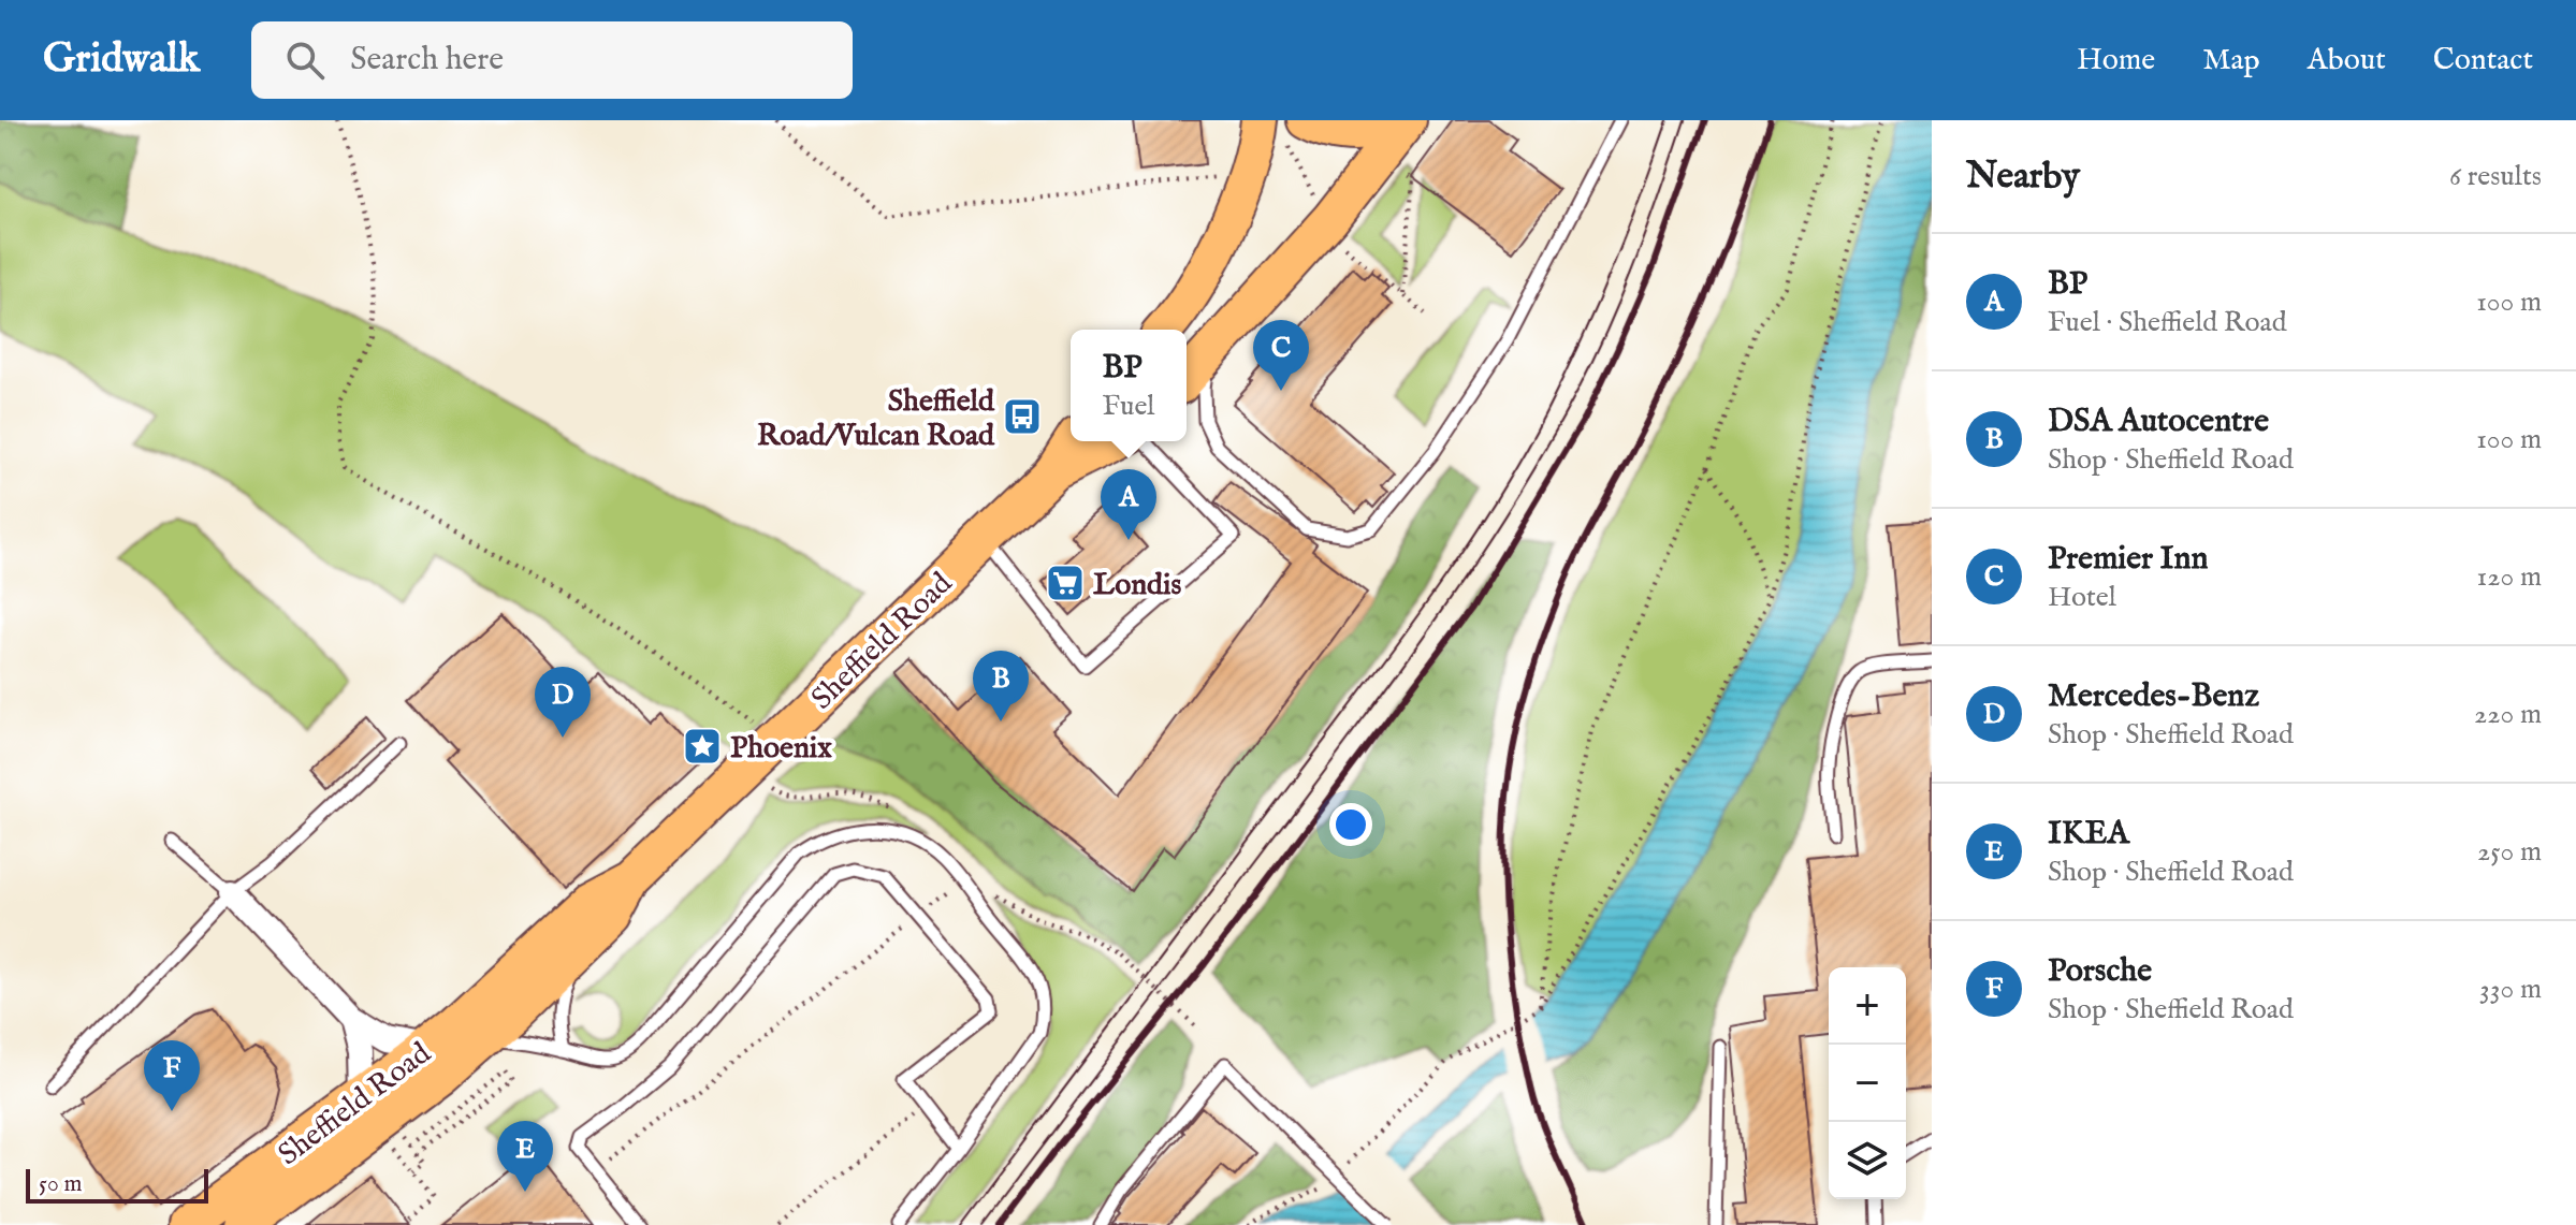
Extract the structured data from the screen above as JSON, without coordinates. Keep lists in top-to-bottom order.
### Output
{
  "streets": {
    "main road": ["Sheffield Road"]
  },
  "places": {
    "bus stop": ["Sheffield Road/Vulcan Road"],
    "supermarket": ["Londis"],
    "place": ["Phoenix"]
  },
  "scale_bar": "50 m",
  "page": {
    "header": "Gridwalk",
    "search": "Search here",
    "nav": [
      "Home",
      "Map",
      "About",
      "Contact"
    ],
    "heading": ["Nearby", "6 results"],
    "list": [
      {
        "mark": "A",
        "name": "BP",
        "note": "Fuel · Sheffield Road",
        "value": "100 m"
      },
      {
        "mark": "B",
        "name": "DSA Autocentre",
        "note": "Shop · Sheffield Road",
        "value": "100 m"
      },
      {
        "mark": "C",
        "name": "Premier Inn",
        "note": "Hotel",
        "value": "120 m"
      },
      {
        "mark": "D",
        "name": "Mercedes-Benz",
        "note": "Shop · Sheffield Road",
        "value": "220 m"
      },
      {
        "mark": "E",
        "name": "IKEA",
        "note": "Shop · Sheffield Road",
        "value": "250 m"
      },
      {
        "mark": "F",
        "name": "Porsche",
        "note": "Shop · Sheffield Road",
        "value": "330 m"
      }
    ],
    "pins": [
      "C",
      "A",
      "B",
      "D",
      "F",
      "E"
    ],
    "popup": ["BP", "Fuel"],
    "map_buttons": ["+", "−"],
    "scale": "50 m"
  }
}
